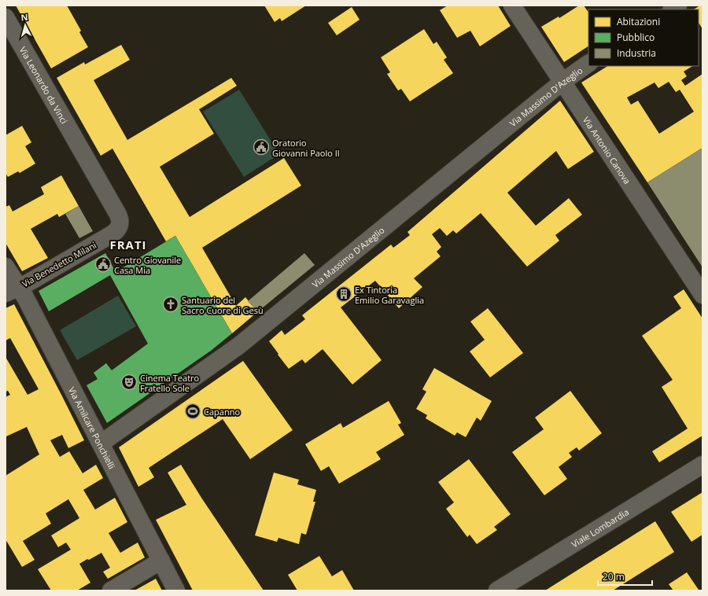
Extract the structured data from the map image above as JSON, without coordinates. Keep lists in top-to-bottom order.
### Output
{
  "streets": {
    "street": [
      "Via Leonardo da Vinci",
      "Via Massimo D'Azeglio",
      "Via Antonio Canova",
      "Via Benedetto Milani",
      "Via Amilcare Ponchielli",
      "Viale Lombardia"
    ]
  },
  "crossings": [
    ["Via Leonardo da Vinci", "Via Benedetto Milani"],
    ["Via Massimo D'Azeglio", "Via Antonio Canova"],
    ["Via Massimo D'Azeglio", "Via Amilcare Ponchielli"],
    ["Via Benedetto Milani", "Via Amilcare Ponchielli"]
  ],
  "districts": ["FRATI"],
  "places": {
    "public building": ["Oratorio Giovanni Paolo II", "Centro Giovanile Casa Mia"],
    "building": ["Ex Tintoria Emilio Garavaglia"],
    "church": ["Santuario del Sacro Cuore di Gesù"],
    "theatre": ["Cinema Teatro Fratello Sole"],
    "sports": ["Capanno"]
  },
  "legend": ["Abitazioni", "Pubblico", "Industria"],
  "scale_bar": "20 m",
  "north": "top"
}
